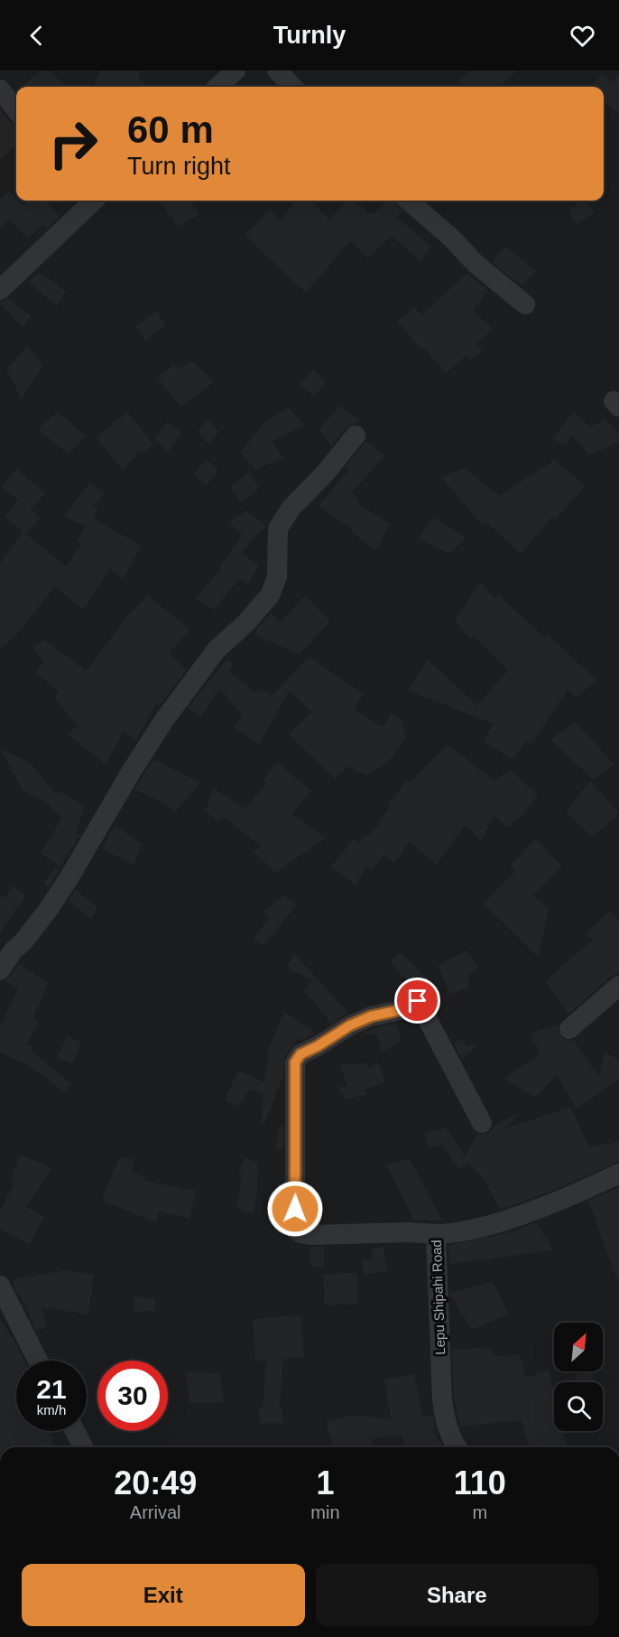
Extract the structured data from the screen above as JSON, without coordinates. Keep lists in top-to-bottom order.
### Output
{
  "streets": {
    "street": ["Lepu Shipahi Road"]
  },
  "north": "top right",
  "page": {
    "header": "Turnly",
    "turn": ["60 m", "Turn right"],
    "speed": "21 km/h",
    "limit": "30",
    "eta": [
      "20:49",
      "Arrival",
      "1",
      "min",
      "110",
      "m"
    ],
    "buttons": ["Exit", "Share"]
  }
}
